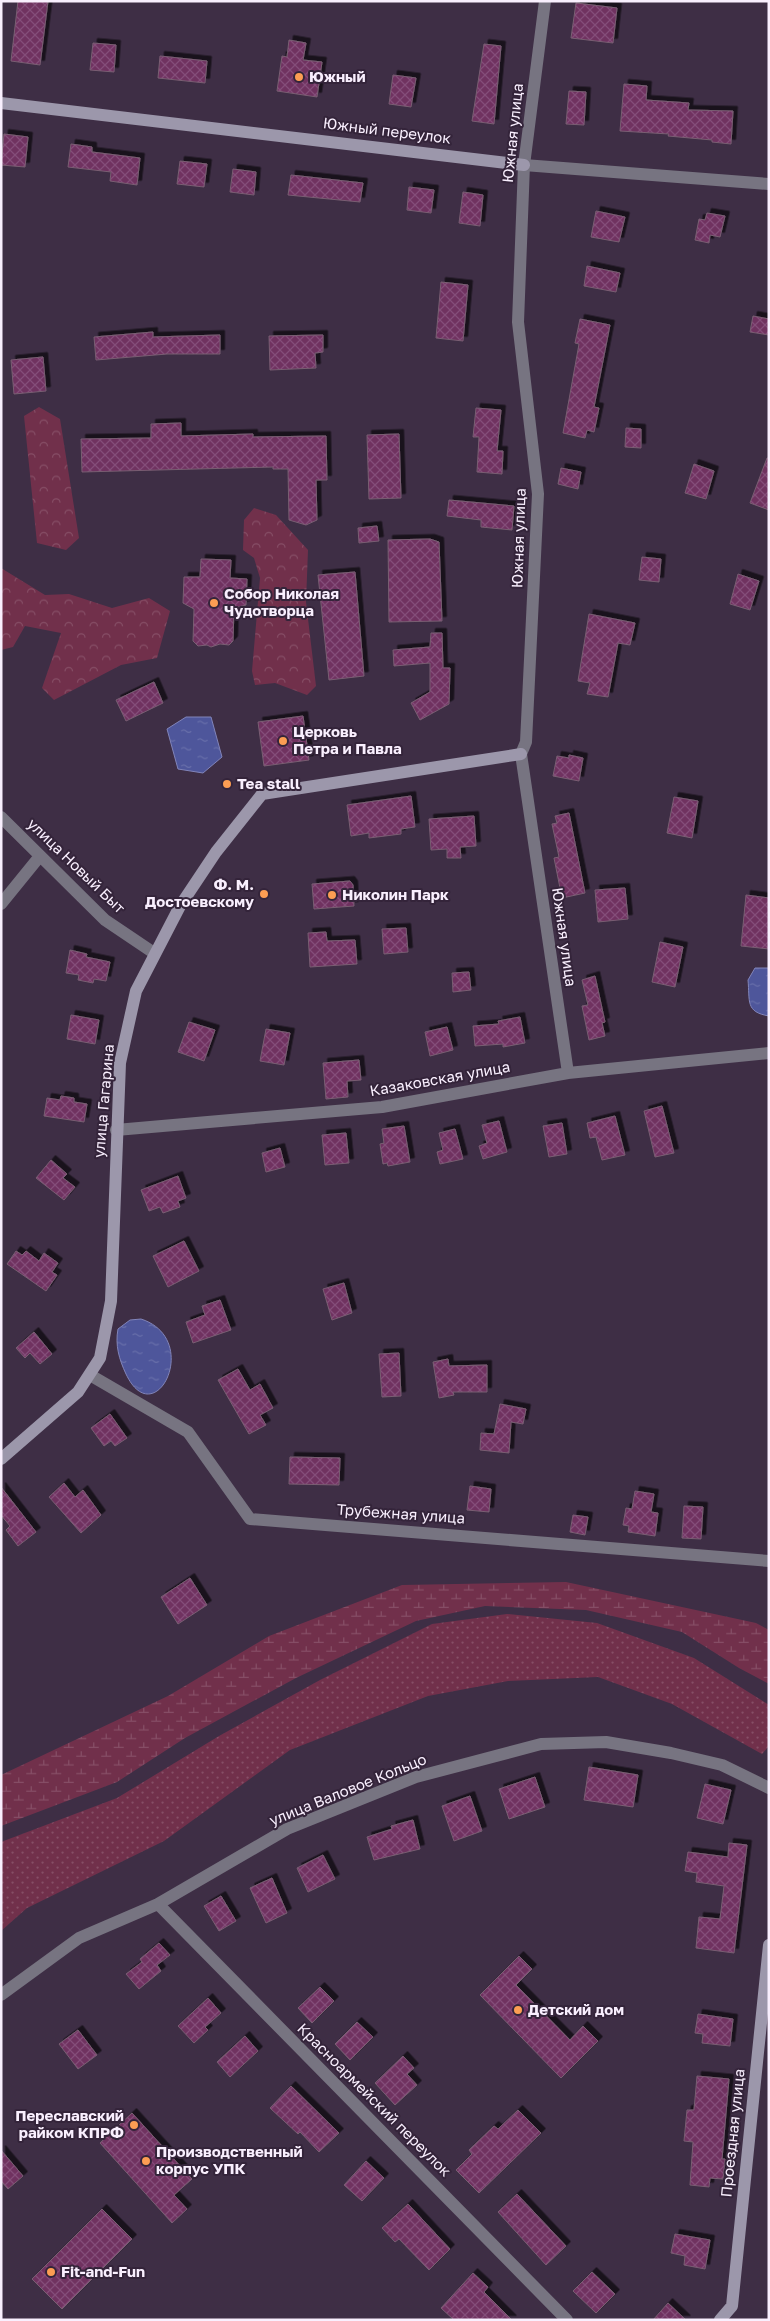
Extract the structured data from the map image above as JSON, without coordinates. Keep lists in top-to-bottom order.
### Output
{
  "streets": {
    "street": [
      "Южный переулок",
      "Южная улица",
      "улица Новый Быт",
      "Казаковская улица",
      "улица Гагарина",
      "Трубежная улица",
      "улица Валовое Кольцо",
      "Красноармейский переулок",
      "Проездная улица"
    ]
  },
  "crossings": [
    ["Южный переулок", "Южная улица"],
    ["Южная улица", "Казаковская улица"],
    ["Южная улица", "улица Гагарина"],
    ["улица Новый Быт", "улица Гагарина"],
    ["Казаковская улица", "улица Гагарина"],
    ["улица Гагарина", "Трубежная улица"],
    ["улица Валовое Кольцо", "Красноармейский переулок"]
  ],
  "places": [
    "Южный",
    "Собор Николая Чудотворца",
    "Церковь Петра и Павла",
    "Tea stall",
    "Ф. М. Достоевскому",
    "Николин Парк",
    "Детский дом",
    "Переславский райком КПРФ",
    "Производственный корпус УПК",
    "Fit-and-Fun"
  ]
}
